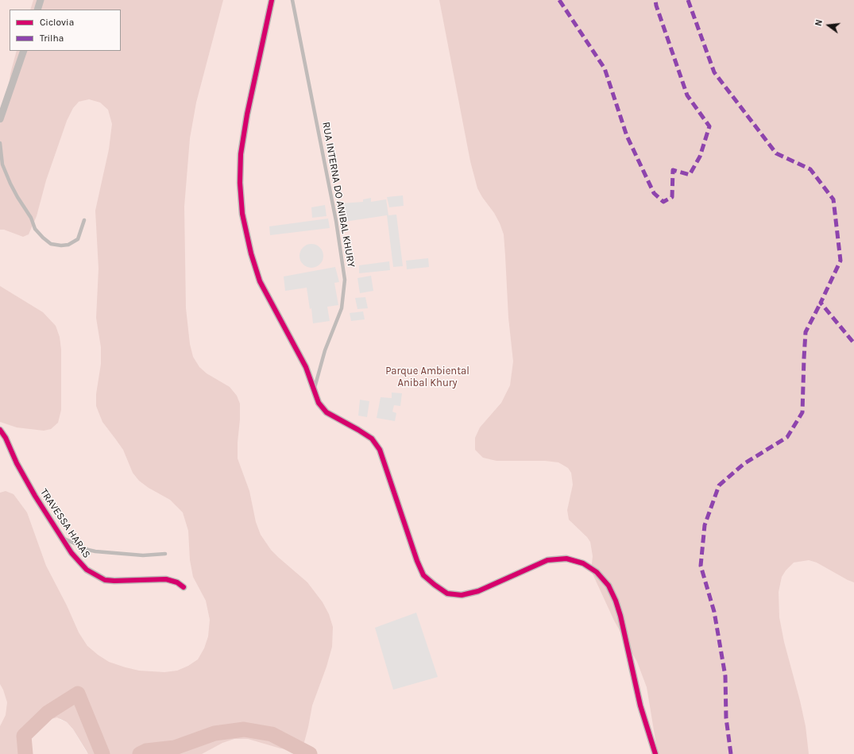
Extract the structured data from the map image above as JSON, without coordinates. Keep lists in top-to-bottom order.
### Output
{
  "streets": {
    "street": ["TRAVESSA HARAS"],
    "lane": ["RUA INTERNA DO ANIBAL KHURY"]
  },
  "parks": ["Parque Ambiental Anibal Khury"],
  "legend": ["Ciclovia", "Trilha"],
  "north": "left"
}
